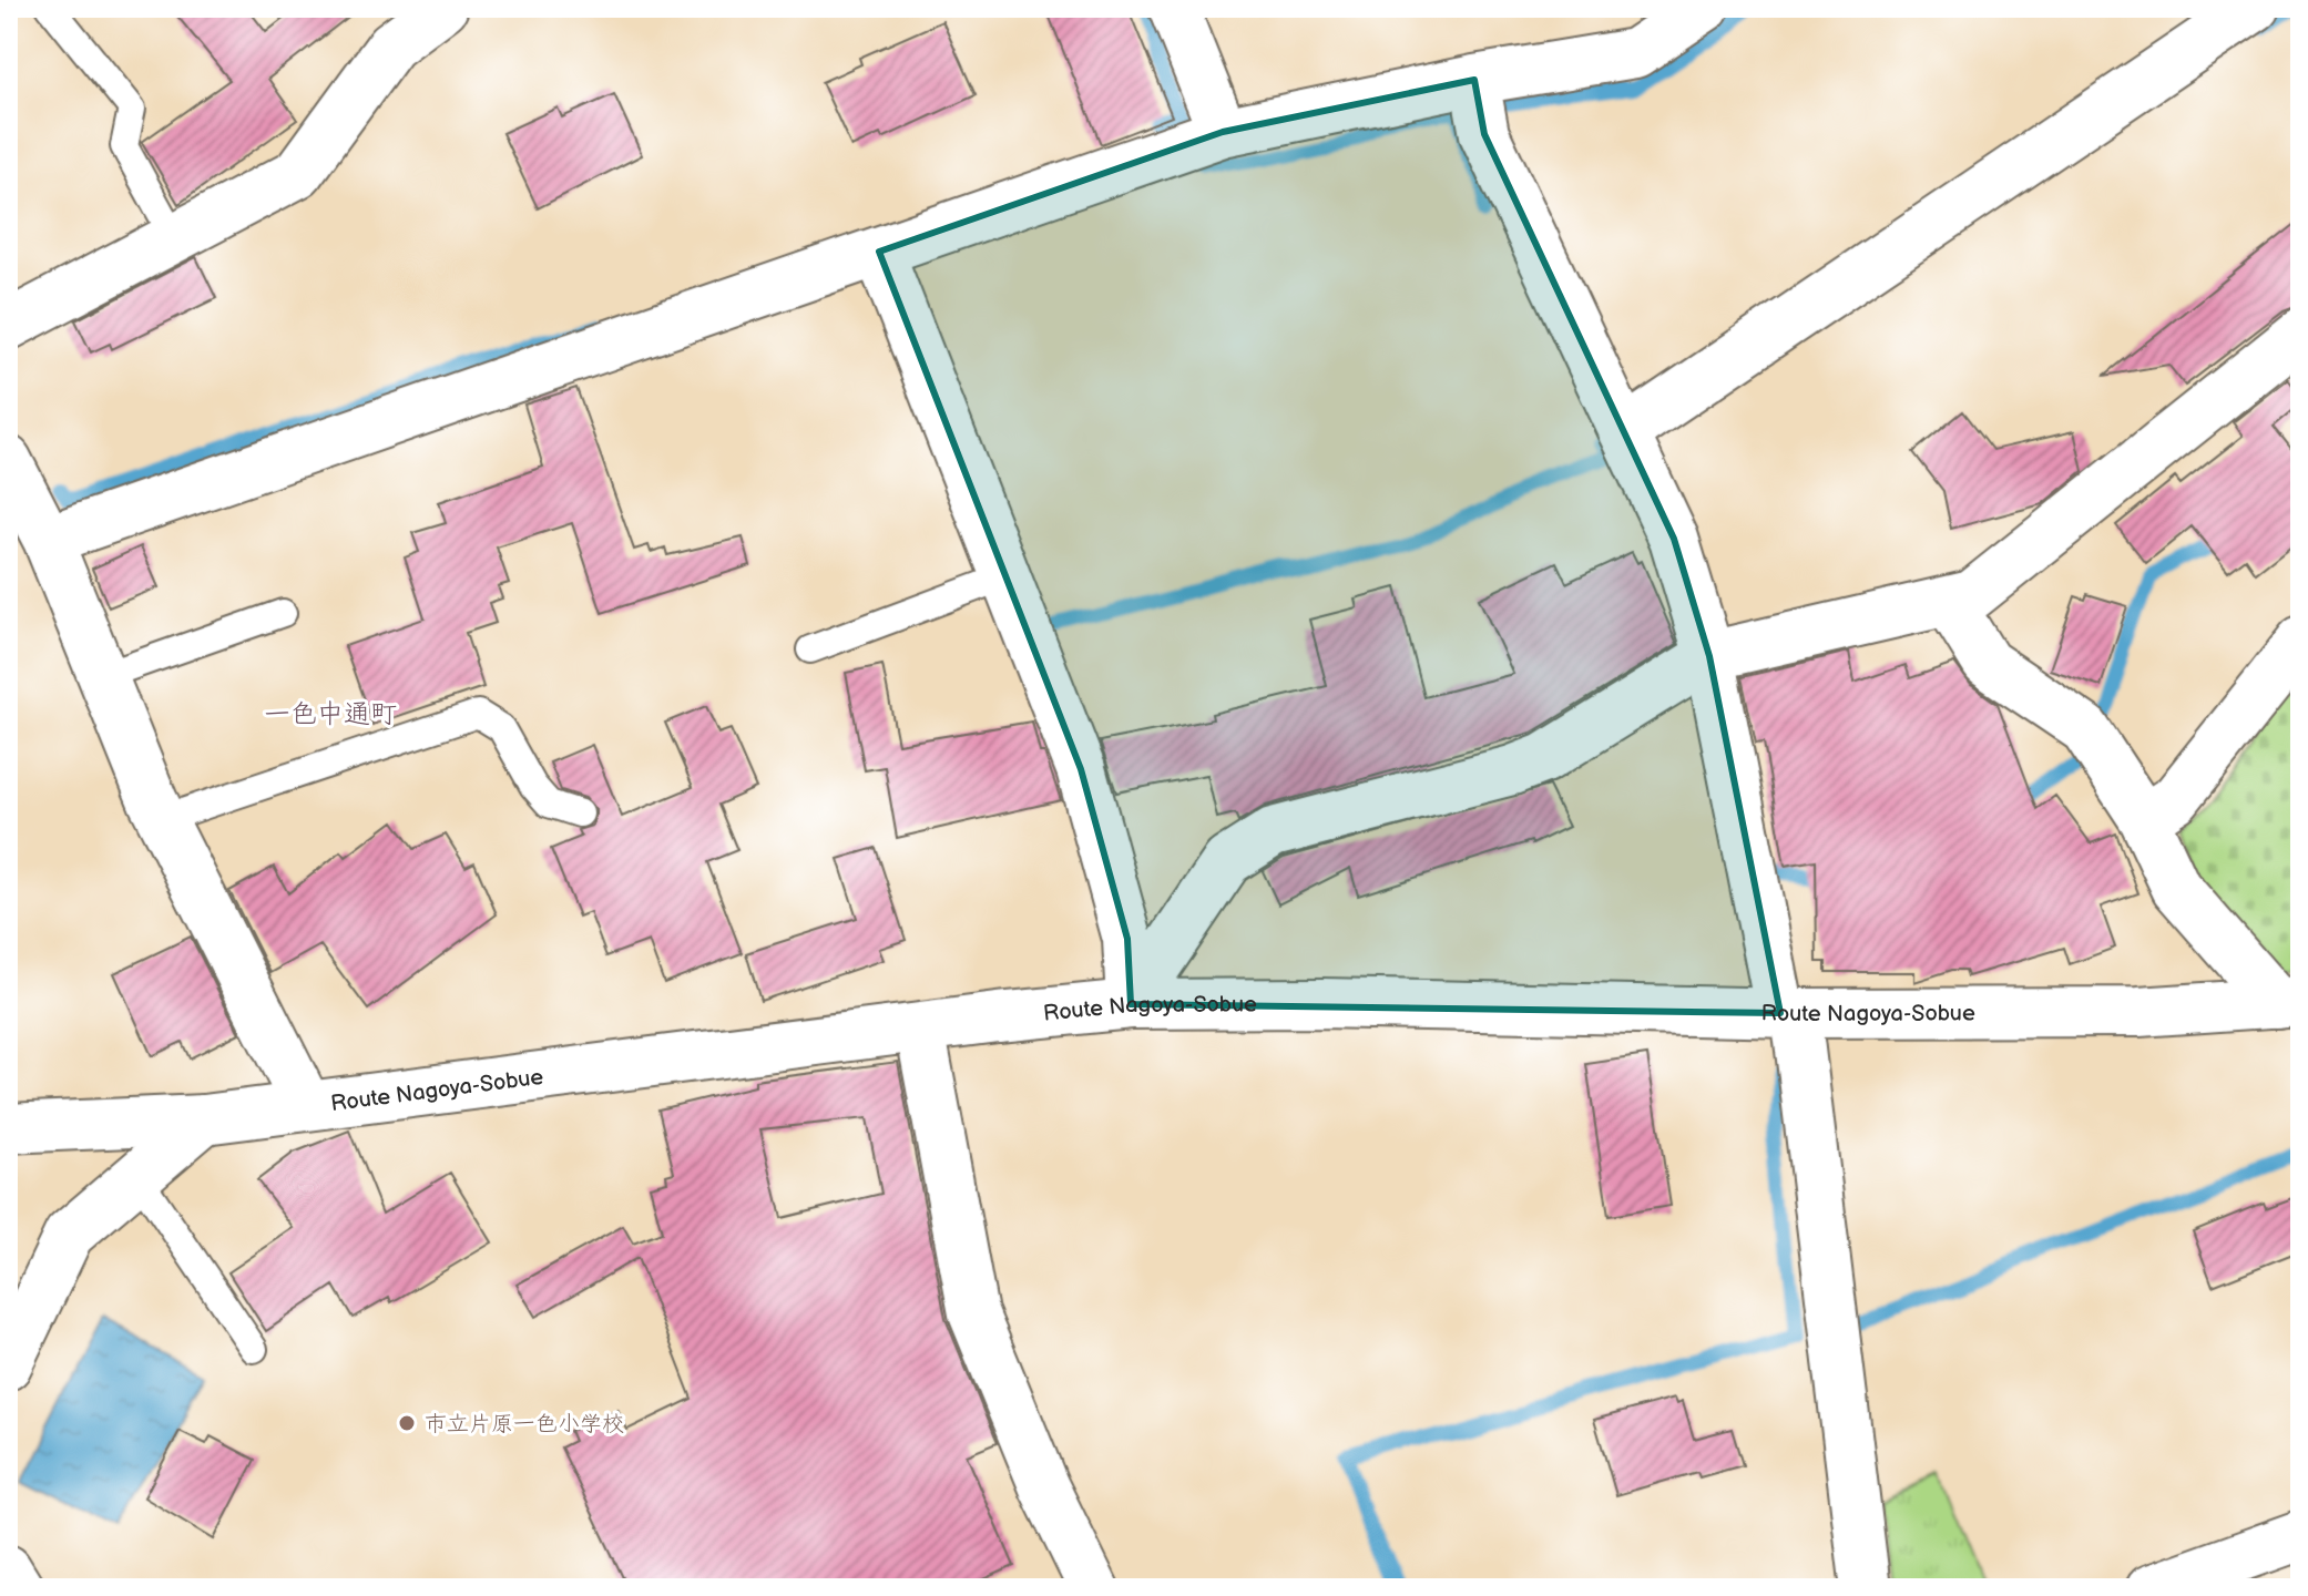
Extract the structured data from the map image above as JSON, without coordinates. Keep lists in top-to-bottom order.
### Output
{
  "streets": {
    "street": ["Route Nagoya-Sobue"]
  },
  "districts": ["一色中通町"],
  "places": ["市立片原一色小学校"]
}
